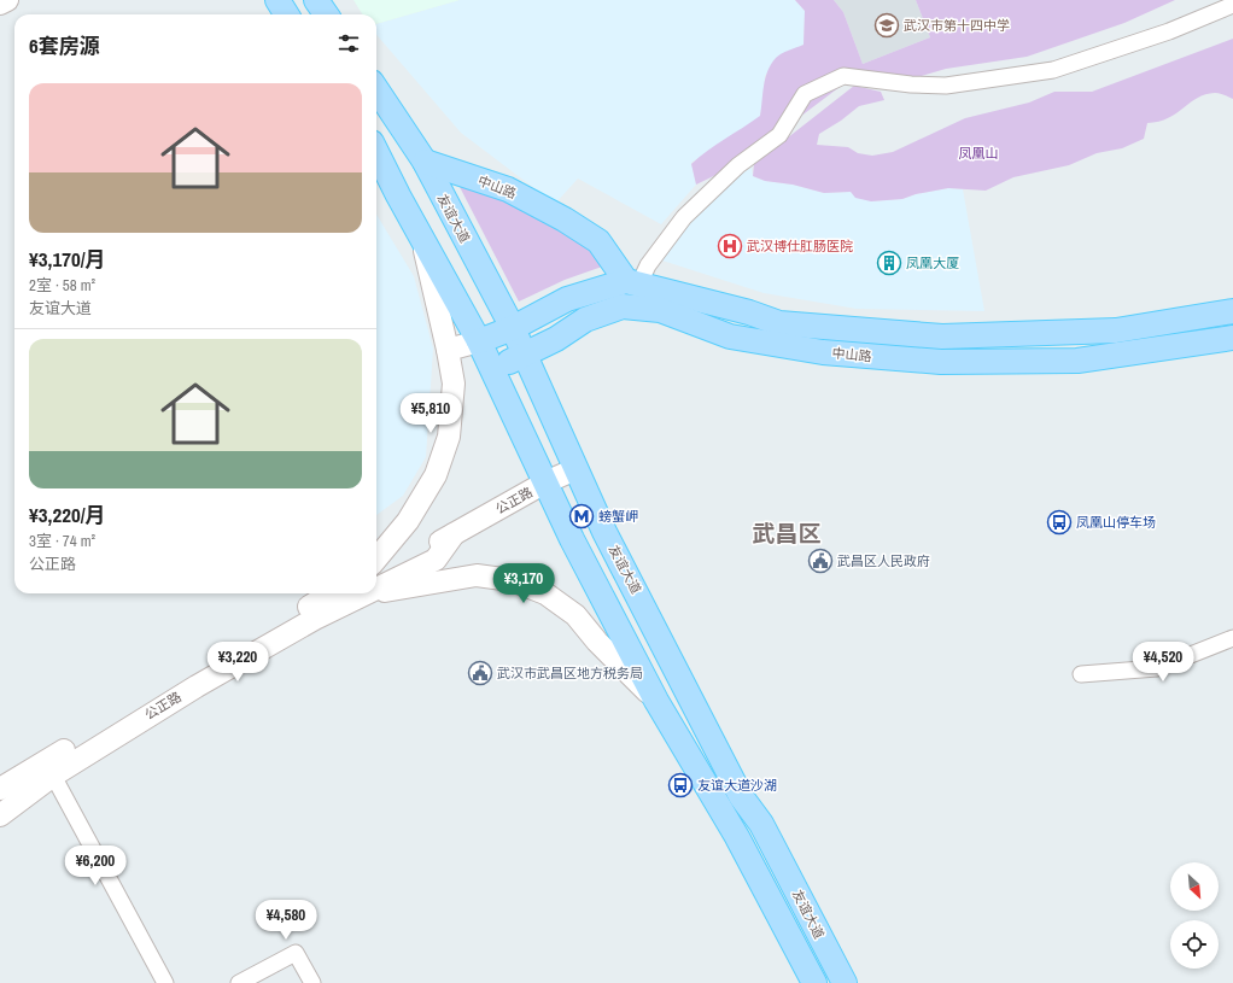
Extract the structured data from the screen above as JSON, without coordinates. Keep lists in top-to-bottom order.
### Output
{
  "streets": {
    "main road": ["中山路", "友谊大道", "公正路"]
  },
  "crossings": [
    ["中山路", "友谊大道"],
    ["友谊大道", "公正路"]
  ],
  "districts": ["武昌区"],
  "parks": ["凤凰山"],
  "places": {
    "school or university": ["武汉市第十四中学"],
    "hospital": ["武汉博仕肛肠医院"],
    "building": ["凤凰大厦"],
    "metro station": ["螃蟹岬"],
    "bus stop": ["凤凰山停车场", "友谊大道沙湖"],
    "public building": ["武昌区人民政府", "武汉市武昌区地方税务局"]
  },
  "north": "bottom right",
  "page": {
    "heading": "6套房源",
    "list": [
      {
        "name": "¥3,170/月",
        "note": "2室 · 58 m² · 友谊大道"
      },
      {
        "name": "¥3,220/月",
        "note": "3室 · 74 m² · 公正路"
      }
    ],
    "price": [
      "¥5,810",
      "¥3,170",
      "¥3,220",
      "¥4,520",
      "¥6,200",
      "¥4,580"
    ]
  }
}
